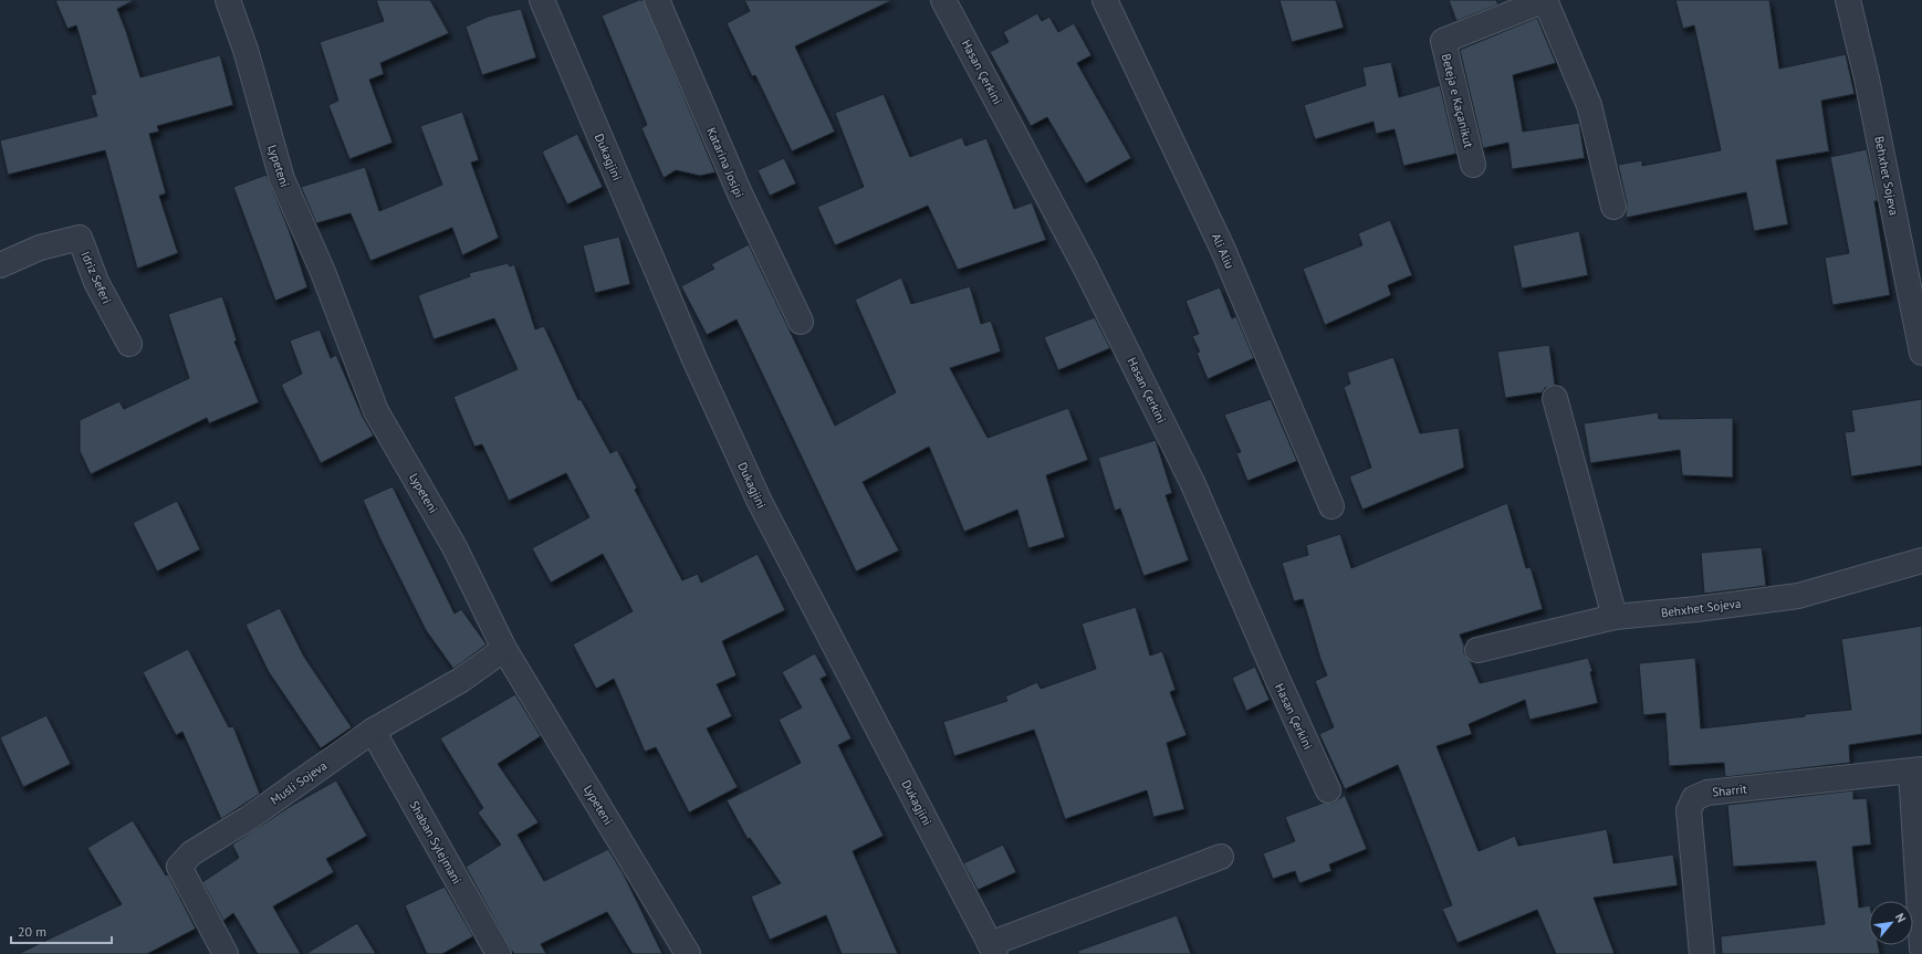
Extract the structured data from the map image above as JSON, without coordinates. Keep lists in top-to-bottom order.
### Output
{
  "streets": {
    "street": [
      "Hasan Çerkini",
      "Beteja e Kaçanikut",
      "Dukagjini",
      "Katarina Josipi",
      "Lypeteni",
      "Behxhet Sojeva",
      "Ali Aliu",
      "Idriz Seferi",
      "Musli Sojeva",
      "Sharrit",
      "Shaban Sylejmani"
    ]
  },
  "crossings": [
    ["Lypeteni", "Musli Sojeva"],
    ["Musli Sojeva", "Shaban Sylejmani"]
  ],
  "scale_bar": "20 m",
  "north": "top right"
}
